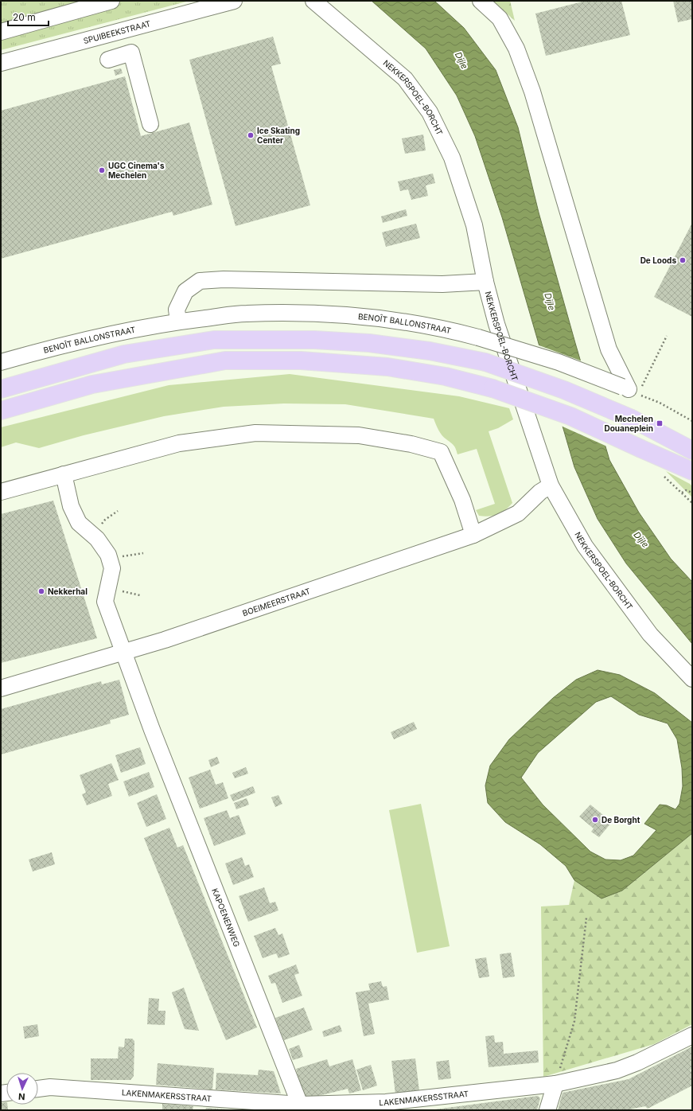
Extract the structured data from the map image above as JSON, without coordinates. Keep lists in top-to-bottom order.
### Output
{
  "streets": {
    "street": [
      "SPUIBEEKSTRAAT",
      "NEKKERSPOEL-BORCHT",
      "BENOÎT BALLONSTRAAT",
      "BOEIMEERSTRAAT",
      "KAPOENENWEG",
      "LAKENMAKERSSTRAAT"
    ]
  },
  "crossings": [
    ["NEKKERSPOEL-BORCHT", "BOEIMEERSTRAAT"],
    ["BOEIMEERSTRAAT", "KAPOENENWEG"],
    ["KAPOENENWEG", "LAKENMAKERSSTRAAT"]
  ],
  "water": ["Dijle"],
  "places": {
    "other": [
      "Ice Skating Center",
      "UGC Cinema's Mechelen",
      "De Loods",
      "Nekkerhal",
      "De Borght"
    ],
    "transit": ["Mechelen Douaneplein"]
  },
  "scale_bar": "20 m",
  "north": "bottom"
}
